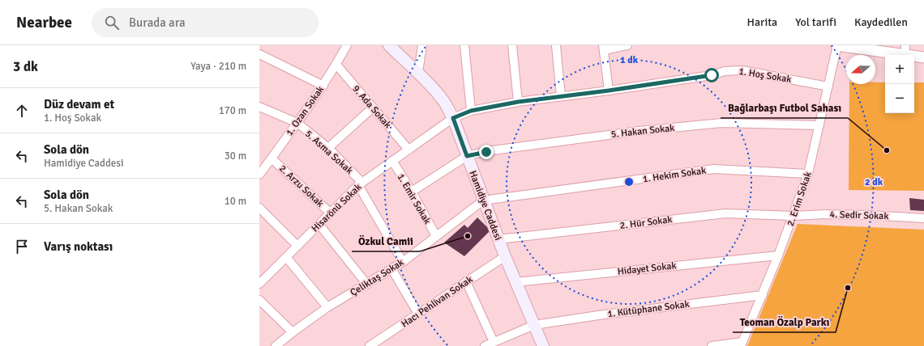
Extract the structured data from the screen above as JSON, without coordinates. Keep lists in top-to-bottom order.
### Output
{
  "streets": {
    "main road": ["Hamidiye Caddesi"],
    "street": [
      "1. Hoş Sokak",
      "9. Ada Sokak",
      "1. Ozan Sokak",
      "5. Hakan Sokak",
      "5. Asma Sokak",
      "1. Hekim Sokak",
      "2. Arzu Sokak",
      "1. Emir Sokak",
      "2. Erim Sokak",
      "Hisarönü Sokak",
      "4. Sedir Sokak",
      "2. Hür Sokak",
      "Hidayet Sokak",
      "Çeliktaş Sokak",
      "Hacı Pehlivan Sokak",
      "1. Kütüphane Sokak"
    ]
  },
  "crossings": [
    ["1. Hoş Sokak", "2. Erim Sokak"],
    ["1. Hoş Sokak", "Hamidiye Caddesi"],
    ["1. Hoş Sokak", "Hisarönü Sokak"],
    ["9. Ada Sokak", "1. Ozan Sokak"],
    ["9. Ada Sokak", "Hisarönü Sokak"],
    ["1. Ozan Sokak", "5. Asma Sokak"],
    ["1. Ozan Sokak", "2. Arzu Sokak"],
    ["5. Hakan Sokak", "2. Erim Sokak"],
    ["5. Hakan Sokak", "Hamidiye Caddesi"],
    ["5. Asma Sokak", "Hisarönü Sokak"],
    ["5. Asma Sokak", "Çeliktaş Sokak"],
    ["1. Hekim Sokak", "2. Erim Sokak"],
    ["1. Hekim Sokak", "Hamidiye Caddesi"],
    ["1. Hekim Sokak", "Çeliktaş Sokak"],
    ["2. Arzu Sokak", "Hisarönü Sokak"],
    ["1. Emir Sokak", "Hisarönü Sokak"],
    ["1. Emir Sokak", "Çeliktaş Sokak"],
    ["2. Erim Sokak", "4. Sedir Sokak"],
    ["2. Erim Sokak", "2. Hür Sokak"],
    ["2. Erim Sokak", "Hidayet Sokak"],
    ["2. Erim Sokak", "1. Kütüphane Sokak"],
    ["Hamidiye Caddesi", "Hisarönü Sokak"],
    ["Hamidiye Caddesi", "2. Hür Sokak"],
    ["Hamidiye Caddesi", "Hidayet Sokak"],
    ["Hamidiye Caddesi", "Çeliktaş Sokak"],
    ["Hamidiye Caddesi", "Hacı Pehlivan Sokak"],
    ["Hamidiye Caddesi", "1. Kütüphane Sokak"],
    ["4. Sedir Sokak", "2. Hür Sokak"]
  ],
  "places": ["Bağlarbaşı Futbol Sahası", "Özkul Camii", "Teoman Özalp Parkı"],
  "north": "left",
  "page": {
    "header": "Nearbee",
    "search": "Burada ara",
    "nav": ["Harita", "Yol tarifi", "Kaydedilen"],
    "heading": ["3 dk", "Yaya · 210 m"],
    "map_buttons": ["+", "−"],
    "list": [
      ["Düz devam et", "1. Hoş Sokak", "170 m"],
      ["Sola dön", "Hamidiye Caddesi", "30 m"],
      ["Sola dön", "5. Hakan Sokak", "10 m"],
      "Varış noktası"
    ]
  },
  "rings": ["1 dk", "2 dk"]
}
